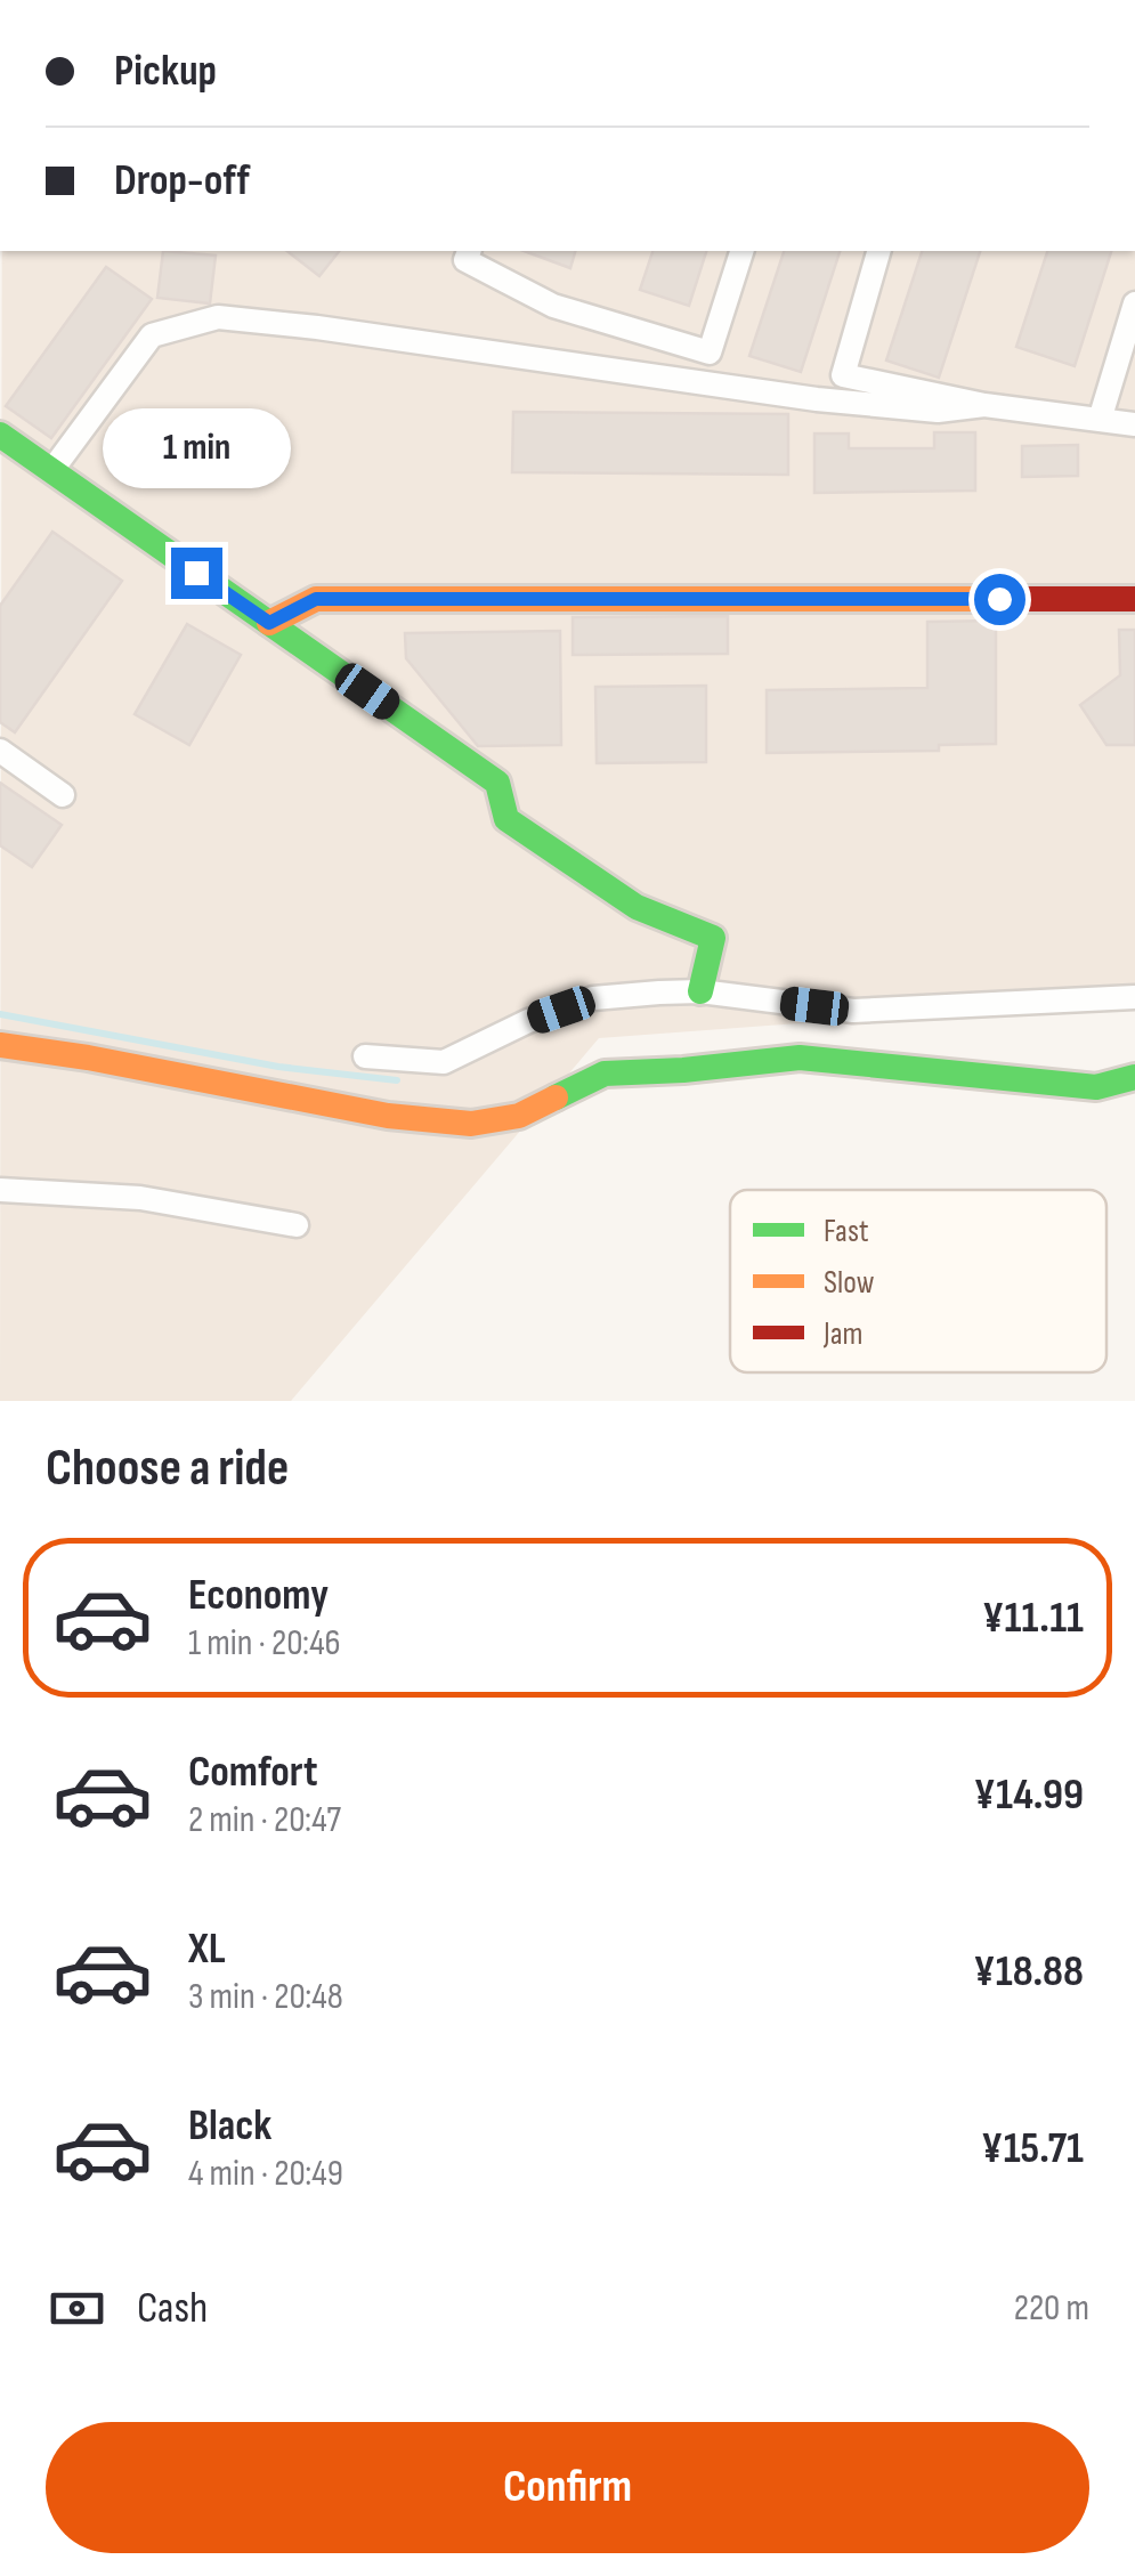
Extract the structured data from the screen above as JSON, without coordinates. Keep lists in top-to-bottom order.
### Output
{
  "legend": ["Fast", "Slow", "Jam"],
  "page": {
    "banner": ["Pickup", "Drop-off"],
    "bubble": "1 min",
    "heading": "Choose a ride",
    "list": [
      {
        "name": "Economy",
        "note": "1 min · 20:46",
        "value": "¥11.11"
      },
      {
        "name": "Comfort",
        "note": "2 min · 20:47",
        "value": "¥14.99"
      },
      {
        "name": "XL",
        "note": "3 min · 20:48",
        "value": "¥18.88"
      },
      {
        "name": "Black",
        "note": "4 min · 20:49",
        "value": "¥15.71"
      }
    ],
    "pay": ["Cash", "220 m"],
    "buttons": "Confirm"
  }
}
